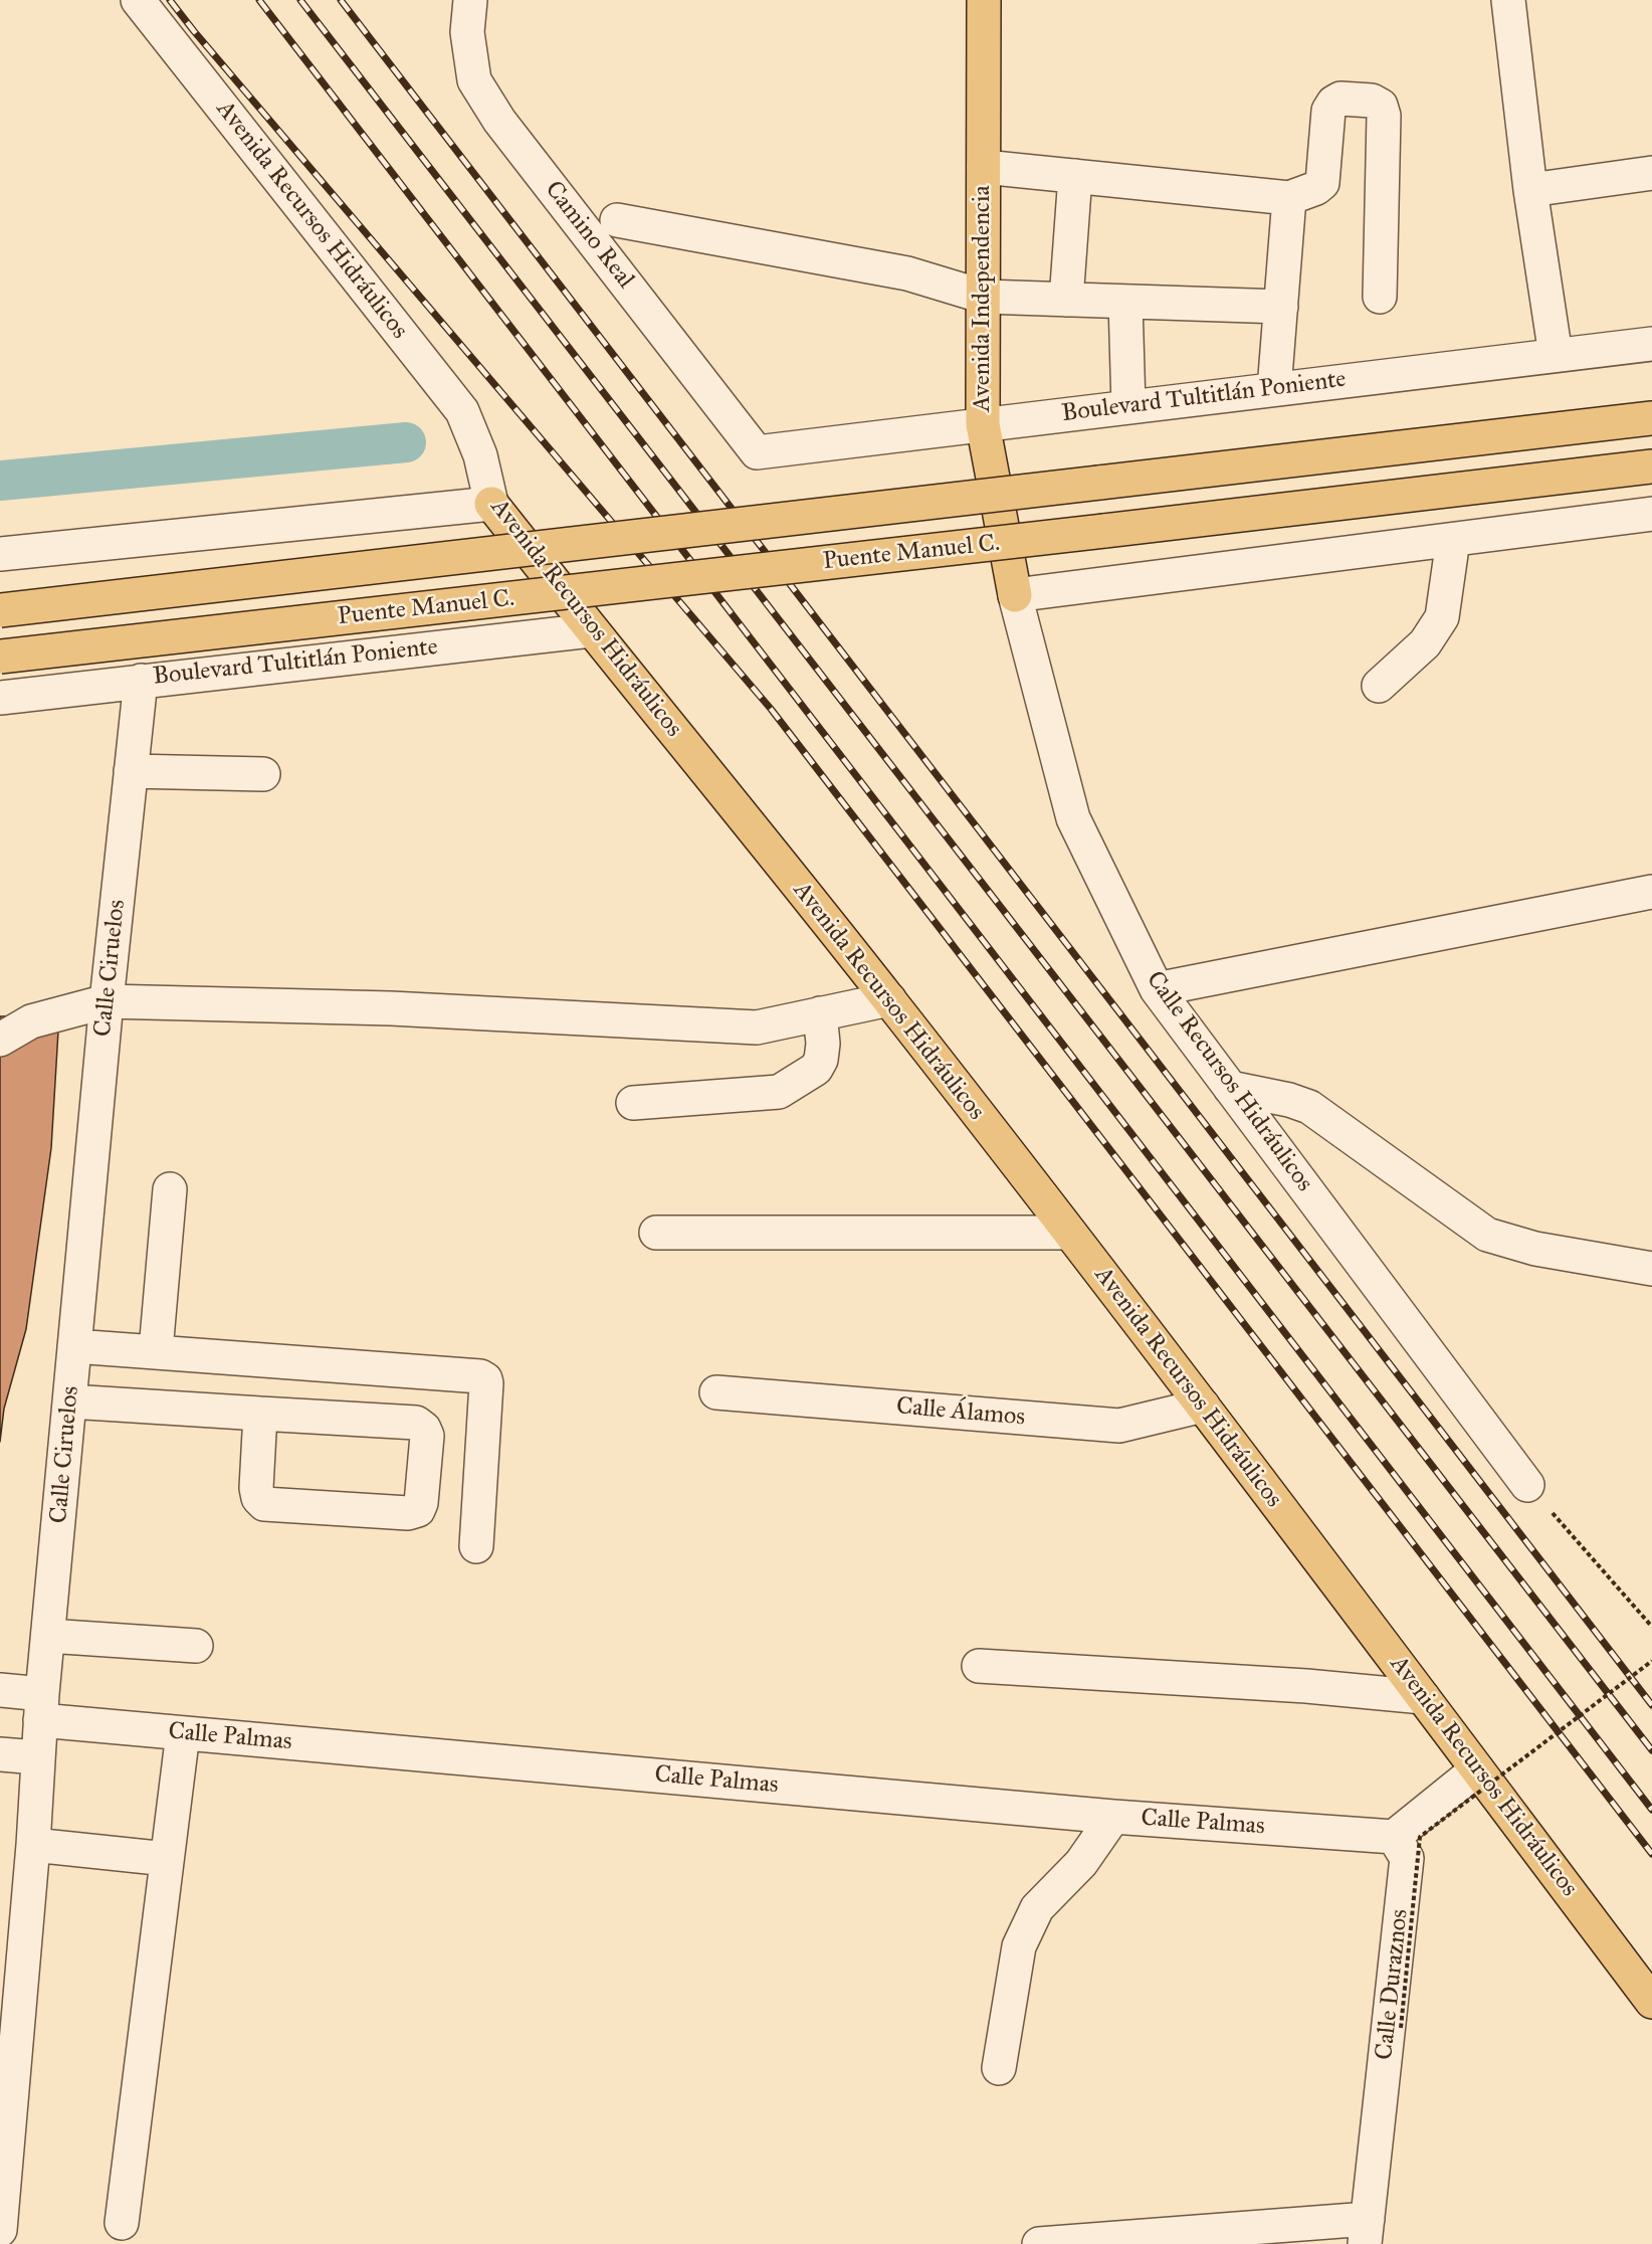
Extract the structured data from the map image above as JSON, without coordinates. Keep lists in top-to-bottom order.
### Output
{
  "streets": {
    "main road": ["Avenida Recursos Hidráulicos", "Avenida Independencia", "Puente Manuel C."],
    "street": [
      "Camino Real",
      "Boulevard Tultitlán Poniente",
      "Calle Ciruelos",
      "Calle Recursos Hidráulicos",
      "Calle Álamos",
      "Calle Palmas",
      "Calle Duraznos"
    ]
  },
  "crossings": [
    ["Avenida Recursos Hidráulicos", "Boulevard Tultitlán Poniente"],
    ["Avenida Recursos Hidráulicos", "Calle Álamos"],
    ["Camino Real", "Boulevard Tultitlán Poniente"],
    ["Avenida Independencia", "Boulevard Tultitlán Poniente"],
    ["Avenida Independencia", "Calle Recursos Hidráulicos"],
    ["Boulevard Tultitlán Poniente", "Calle Ciruelos"],
    ["Calle Ciruelos", "Calle Palmas"],
    ["Calle Palmas", "Calle Duraznos"]
  ]
}
